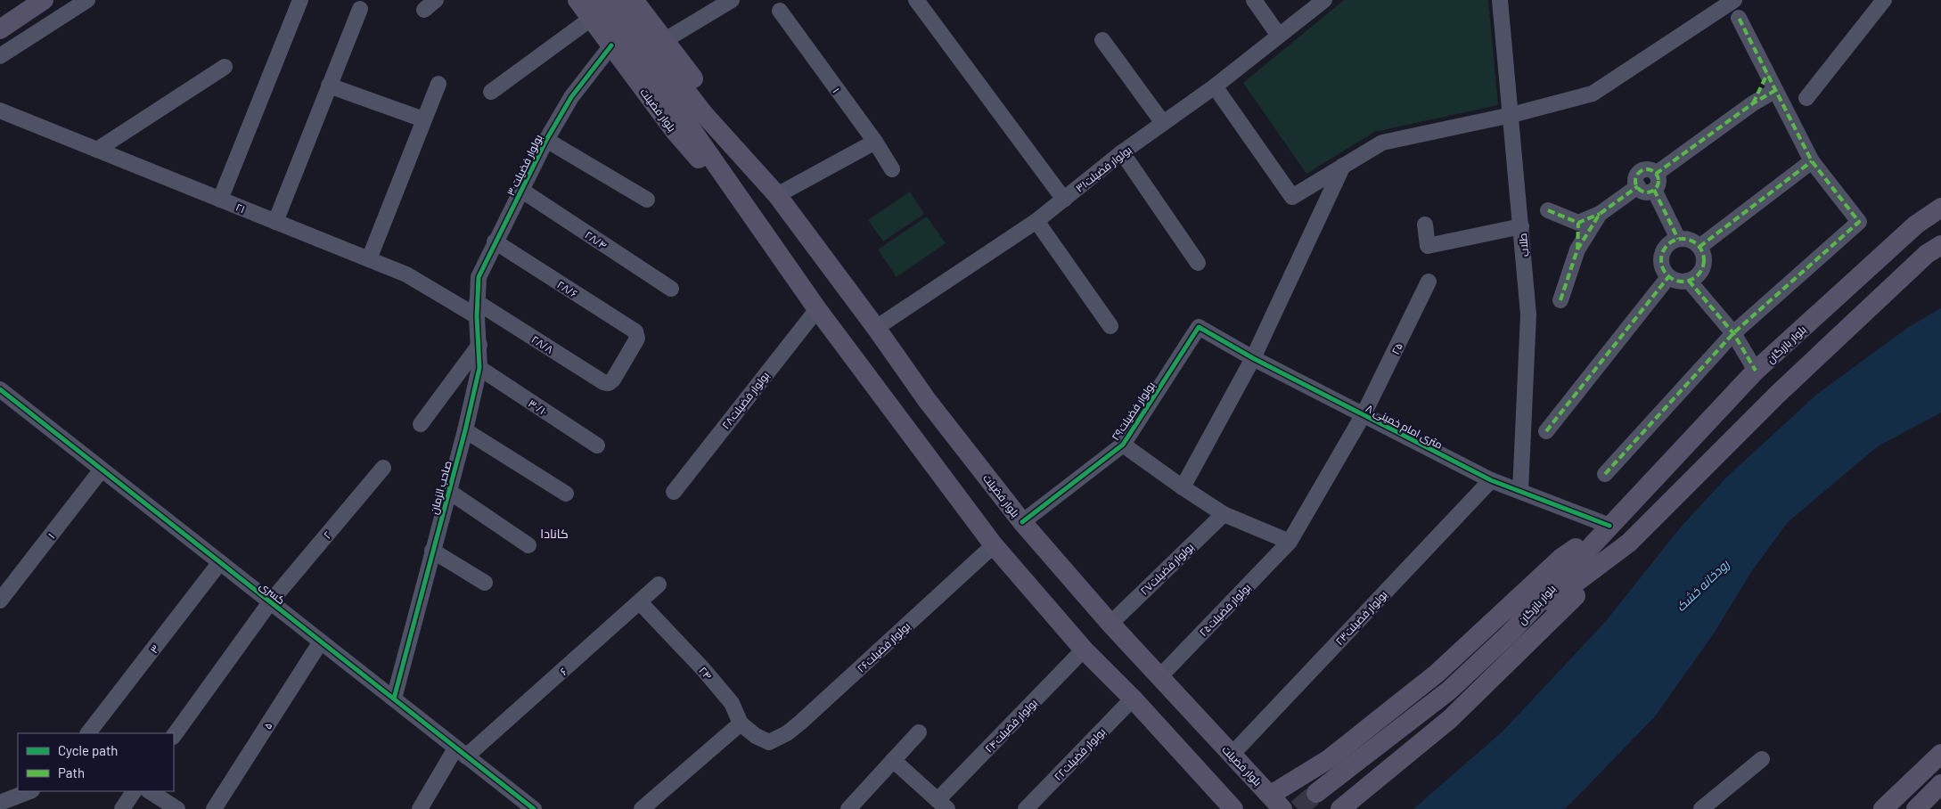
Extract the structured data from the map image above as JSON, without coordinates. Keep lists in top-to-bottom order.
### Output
{
  "streets": {
    "main road": ["بلوار فضیلت", "بلوار بازرگان"],
    "street": [
      "۱",
      "بولوار فضیلت۳۰",
      "بولوار فضیلت۳۱",
      "۲۱",
      "۲۸/۴",
      "طلاب",
      "۲۸/۶",
      "۲۸/۸",
      "۲۵",
      "بولوار فضیلت۲۸",
      "۳۰/۱۰",
      "بولوار فضیلت۲۹",
      "۸ متری امام خمینی",
      "صاحب الزمان",
      "۲",
      "بولوار فضیلت۲۷",
      "کسری",
      "بولوار فضیلت۲۵",
      "بولوار فضیلت۲۳",
      "بولوار فضیلت۲۶",
      "۳",
      "۶",
      "۲۴",
      "۵",
      "بولوار فضیلت۲۴",
      "بولوار فضیلت۲۲"
    ]
  },
  "crossings": [
    ["۱", "کسری"],
    ["بلوار فضیلت", "بولوار فضیلت۳۰"],
    ["بلوار فضیلت", "بولوار فضیلت۳۱"],
    ["بلوار فضیلت", "بولوار فضیلت۲۸"],
    ["بلوار فضیلت", "بولوار فضیلت۲۹"],
    ["بلوار فضیلت", "بولوار فضیلت۲۷"],
    ["بلوار فضیلت", "بولوار فضیلت۲۵"],
    ["بلوار فضیلت", "بولوار فضیلت۲۳"],
    ["بلوار فضیلت", "بولوار فضیلت۲۶"],
    ["بلوار فضیلت", "بولوار فضیلت۲۴"],
    ["بلوار فضیلت", "بولوار فضیلت۲۲"],
    ["بولوار فضیلت۳۰", "۲۸/۴"],
    ["بولوار فضیلت۳۰", "۲۸/۶"],
    ["بولوار فضیلت۳۰", "صاحب الزمان"],
    ["۲۱", "۲۸/۸"],
    ["۲۱", "صاحب الزمان"],
    ["طلاب", "۸ متری امام خمینی"],
    ["۲۸/۶", "۲۸/۸"],
    ["۲۸/۸", "صاحب الزمان"],
    ["بلوار بازرگان", "۸ متری امام خمینی"],
    ["۲۵", "۸ متری امام خمینی"],
    ["۲۵", "بولوار فضیلت۲۵"],
    ["۳۰/۱۰", "صاحب الزمان"],
    ["بولوار فضیلت۲۹", "۸ متری امام خمینی"],
    ["۸ متری امام خمینی", "بولوار فضیلت۲۳"],
    ["صاحب الزمان", "کسری"],
    ["۲", "کسری"],
    ["کسری", "۳"],
    ["کسری", "۶"],
    ["کسری", "۵"],
    ["بولوار فضیلت۲۶", "۲۴"],
    ["۶", "۲۴"]
  ],
  "districts": ["کانادا"],
  "water": ["رودخانه خشک"],
  "legend": ["Cycle path", "Path"]
}
